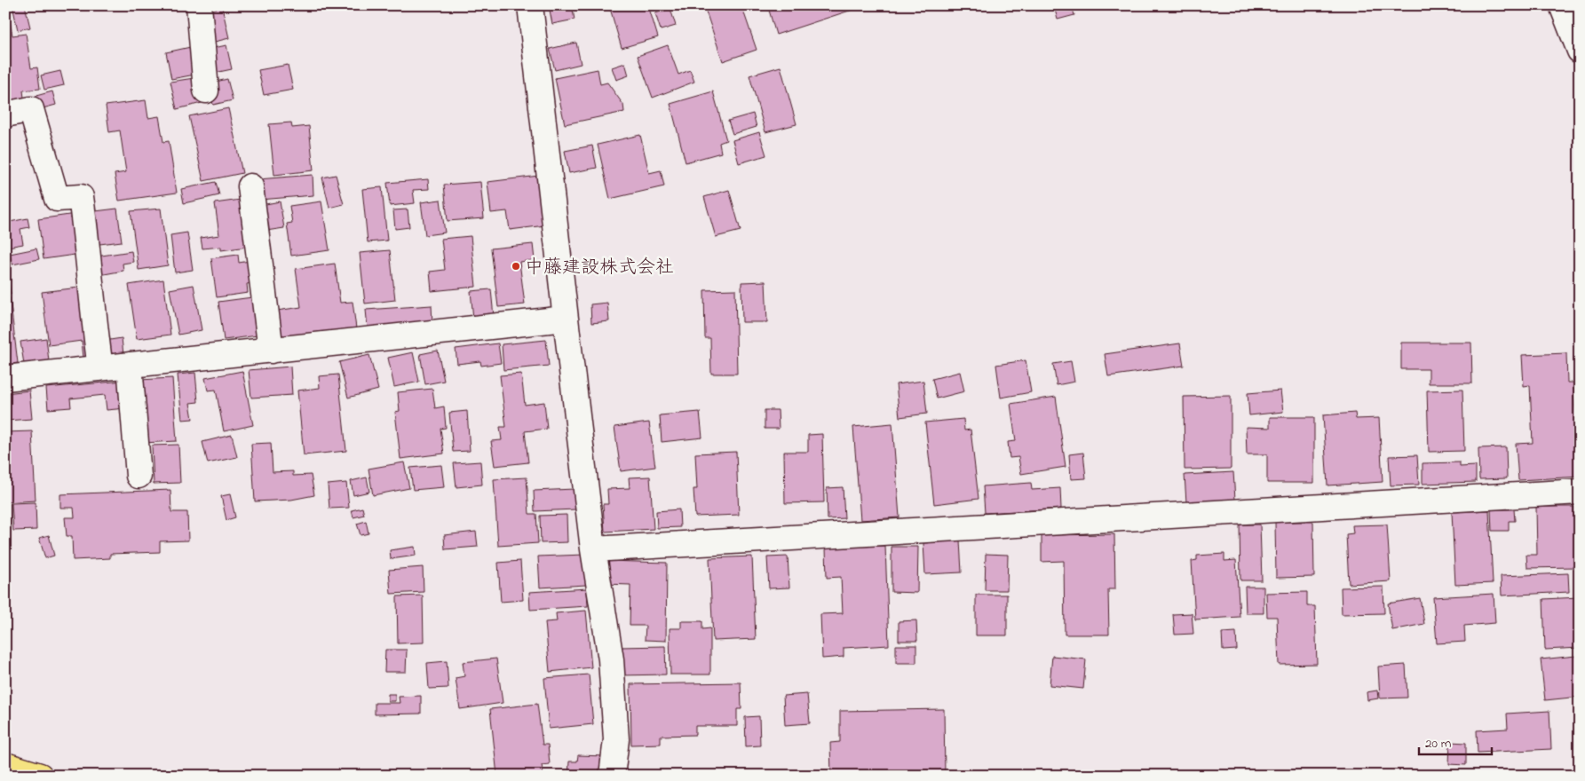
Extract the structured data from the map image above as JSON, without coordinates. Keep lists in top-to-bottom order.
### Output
{
  "places": ["中藤建設株式会社"],
  "scale_bar": "20 m"
}
